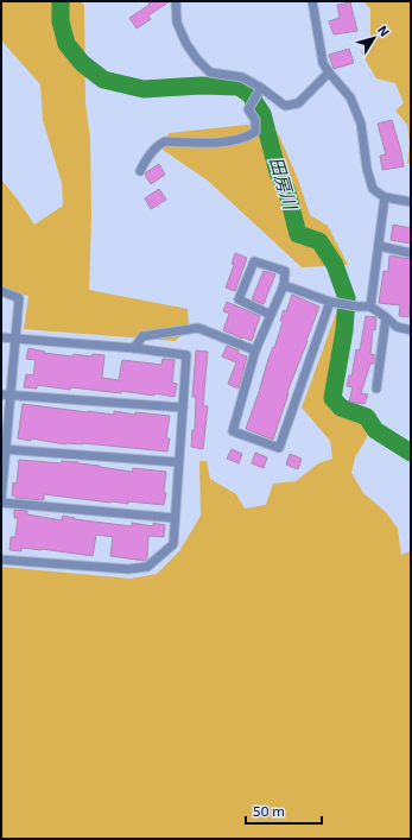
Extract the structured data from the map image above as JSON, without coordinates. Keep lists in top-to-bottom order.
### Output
{
  "water": ["田房川"],
  "scale_bar": "50 m",
  "north": "top right"
}
